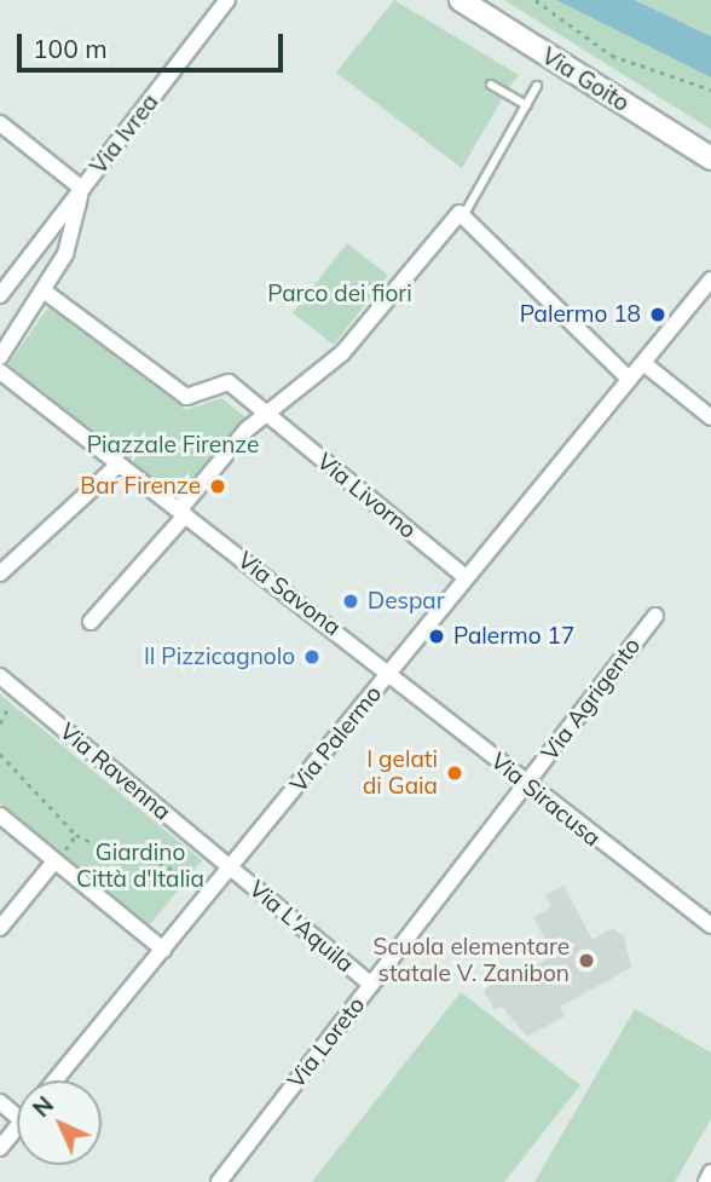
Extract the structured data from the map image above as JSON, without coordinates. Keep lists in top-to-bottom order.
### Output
{
  "streets": {
    "main road": ["Via Goito"],
    "street": [
      "Via Ivrea",
      "Via Livorno",
      "Via Savona",
      "Via Agrigento",
      "Via Palermo",
      "Via Ravenna",
      "Via Siracusa",
      "Via L'Aquila",
      "Via Loreto"
    ]
  },
  "crossings": [
    ["Via Livorno", "Via Palermo"],
    ["Via Savona", "Via Palermo"],
    ["Via Savona", "Via Siracusa"],
    ["Via Agrigento", "Via Siracusa"],
    ["Via Agrigento", "Via Loreto"],
    ["Via Palermo", "Via Ravenna"],
    ["Via Palermo", "Via Siracusa"],
    ["Via Palermo", "Via L'Aquila"],
    ["Via Ravenna", "Via L'Aquila"],
    ["Via Siracusa", "Via Loreto"],
    ["Via L'Aquila", "Via Loreto"]
  ],
  "parks": ["Parco dei fiori", "Piazzale Firenze", "Giardino Città d'Italia"],
  "places": [
    "Palermo 18",
    "Bar Firenze",
    "Despar",
    "Palermo 17",
    "Il Pizzicagnolo",
    "I gelati di Gaia",
    "Scuola elementare statale V. Zanibon"
  ],
  "scale_bar": "100 m",
  "north": "top left"
}
